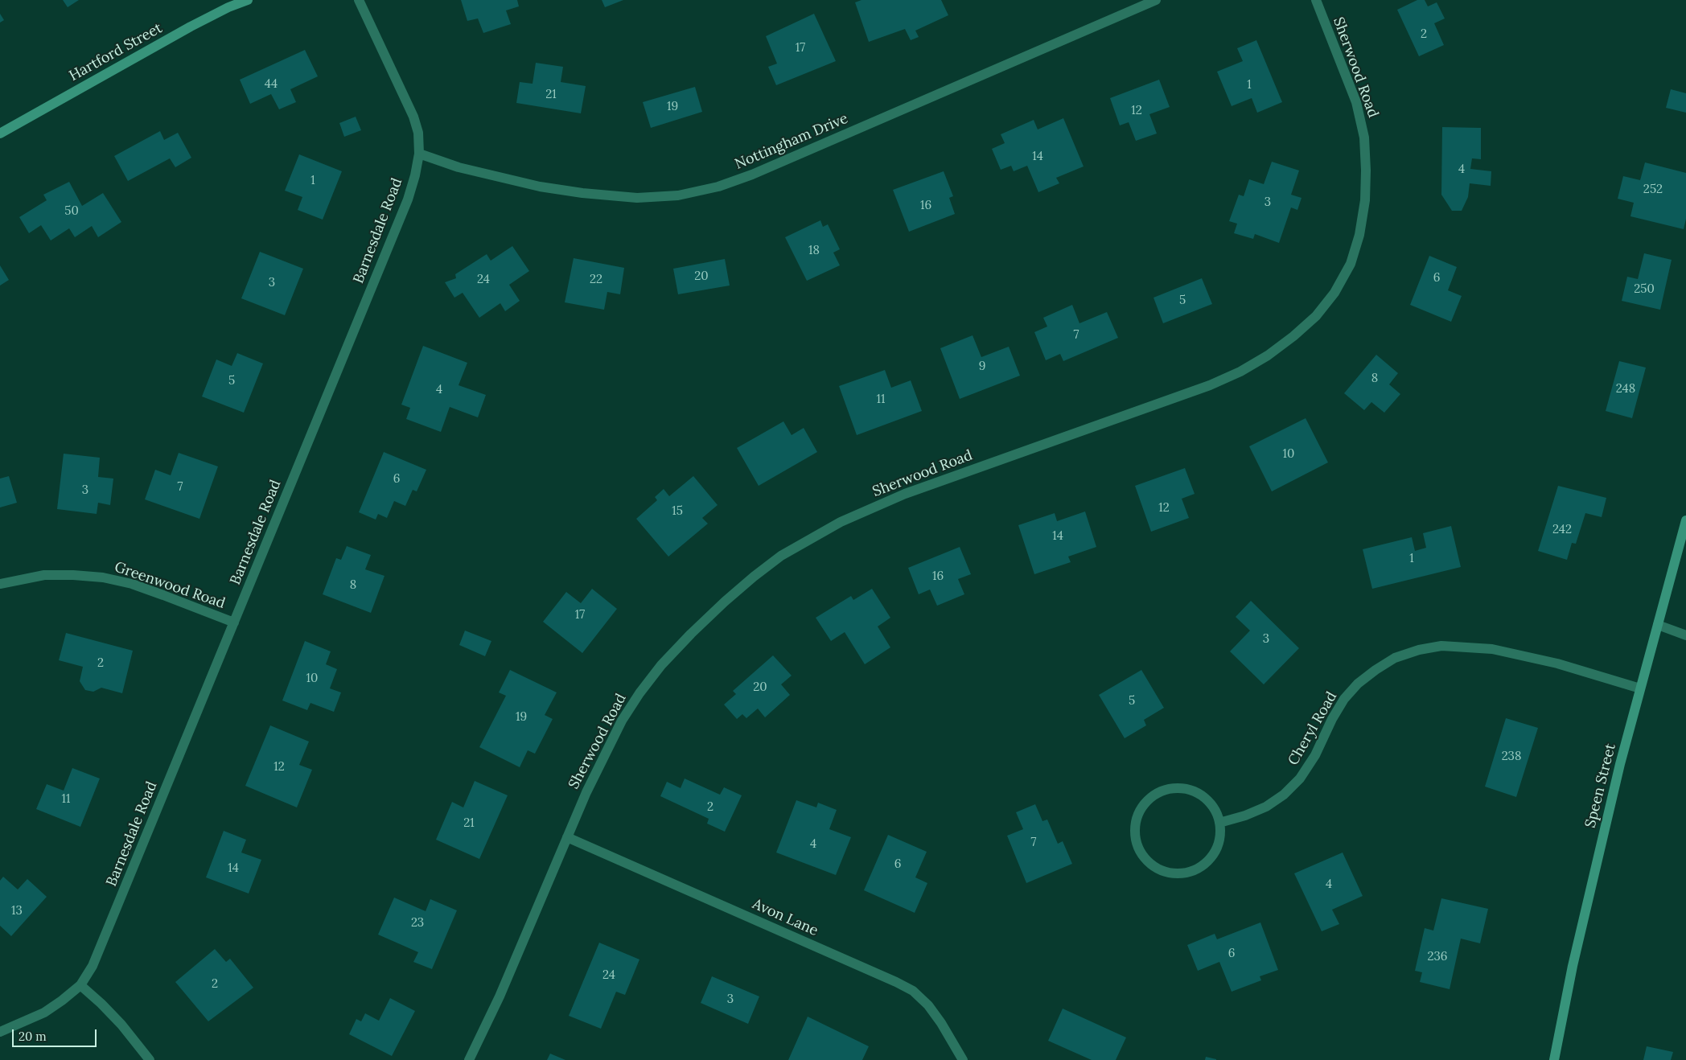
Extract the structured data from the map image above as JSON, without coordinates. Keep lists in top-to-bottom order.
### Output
{
  "streets": {
    "street": [
      "Hartford Street",
      "Sherwood Road",
      "Nottingham Drive",
      "Barnesdale Road",
      "Greenwood Road",
      "Cheryl Road",
      "Speen Street",
      "Avon Lane"
    ]
  },
  "crossings": [
    ["Sherwood Road", "Avon Lane"],
    ["Nottingham Drive", "Barnesdale Road"],
    ["Barnesdale Road", "Greenwood Road"],
    ["Cheryl Road", "Speen Street"]
  ],
  "house_numbers": [
    "2",
    "17",
    "44",
    "1",
    "21",
    "19",
    "12",
    "14",
    "4",
    "1",
    "252",
    "3",
    "16",
    "50",
    "18",
    "20",
    "6",
    "24",
    "22",
    "3",
    "250",
    "5",
    "7",
    "9",
    "8",
    "5",
    "248",
    "4",
    "11",
    "10",
    "6",
    "7",
    "3",
    "12",
    "15",
    "242",
    "14",
    "1",
    "16",
    "8",
    "17",
    "3",
    "2",
    "10",
    "20",
    "5",
    "19",
    "238",
    "12",
    "11",
    "2",
    "21",
    "7",
    "4",
    "6",
    "14",
    "4",
    "13",
    "23",
    "6",
    "236",
    "24",
    "2",
    "3"
  ],
  "scale_bar": "20 m"
}
